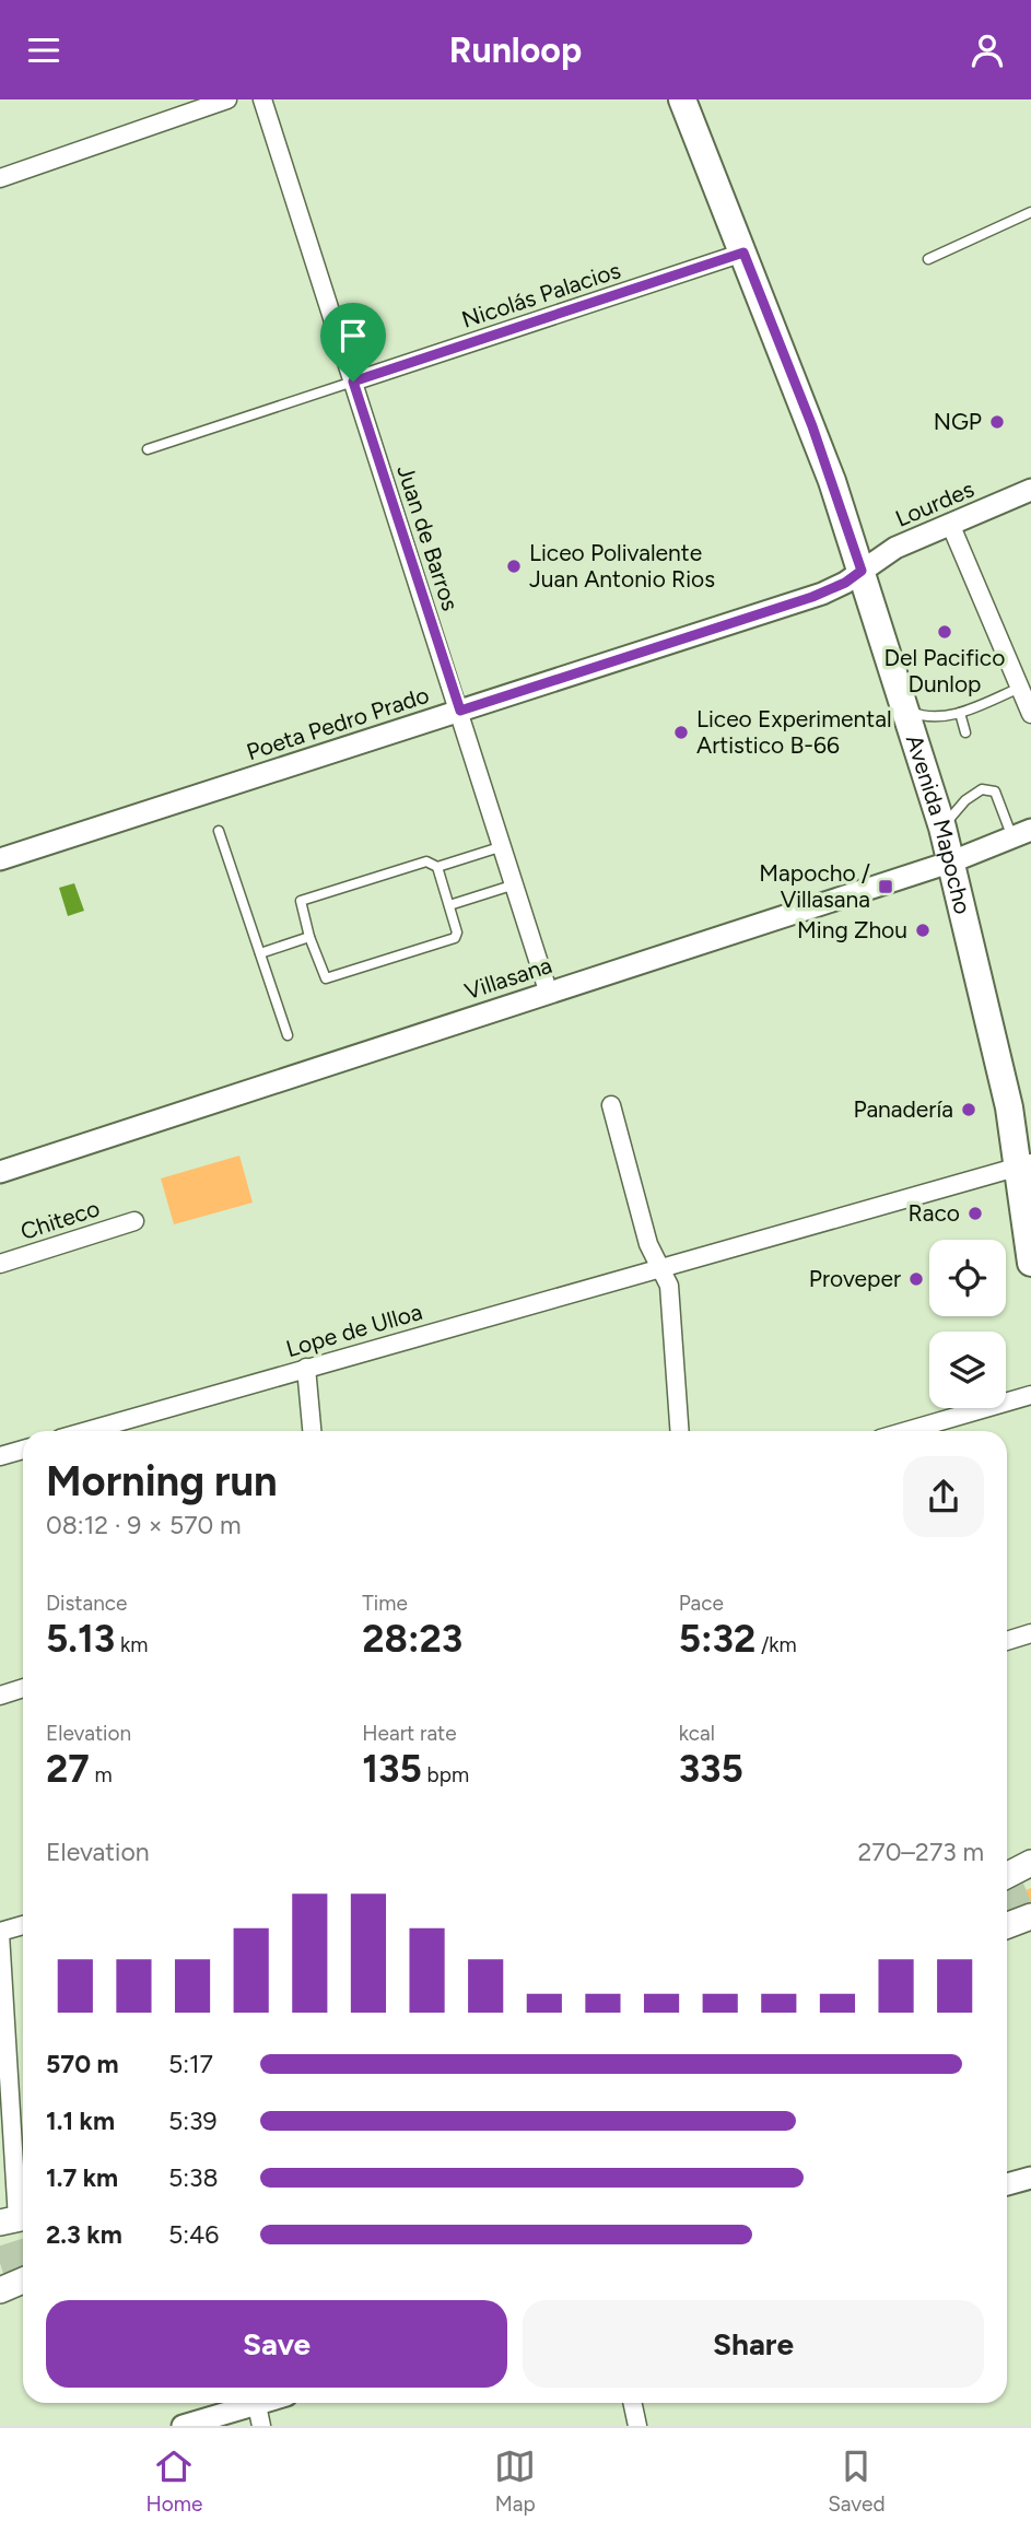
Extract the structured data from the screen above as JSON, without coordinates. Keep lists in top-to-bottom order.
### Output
{
  "streets": {
    "main road": ["Avenida Mapocho"],
    "street": [
      "Nicolás Palacios",
      "Lourdes",
      "Juan de Barros",
      "Poeta Pedro Prado",
      "Villasana",
      "Chiteco",
      "Lope de Ulloa"
    ]
  },
  "crossings": [
    ["Nicolás Palacios", "Juan de Barros"],
    ["Nicolás Palacios", "Avenida Mapocho"],
    ["Lourdes", "Poeta Pedro Prado"],
    ["Lourdes", "Avenida Mapocho"],
    ["Juan de Barros", "Poeta Pedro Prado"],
    ["Juan de Barros", "Villasana"],
    ["Poeta Pedro Prado", "Avenida Mapocho"],
    ["Avenida Mapocho", "Villasana"],
    ["Avenida Mapocho", "Lope de Ulloa"]
  ],
  "places": {
    "other": [
      "NGP",
      "Liceo Polivalente Juan Antonio Rios",
      "Del Pacifico Dunlop",
      "Liceo Experimental Artistico B-66",
      "Ming Zhou",
      "Panadería",
      "Raco",
      "Proveper"
    ],
    "transit": ["Mapocho / Villasana"]
  },
  "page": {
    "header": "Runloop",
    "heading": ["Morning run", "08:12 · 9 × 570 m"],
    "stats": [
      ["Distance", "5.13 km"],
      ["Time", "28:23"],
      ["Pace", "5:32 /km"],
      ["Elevation", "27 m"],
      ["Heart rate", "135 bpm"],
      ["kcal", "335"]
    ],
    "chart": ["Elevation", "270–273 m"],
    "list": [
      {
        "name": "570 m",
        "note": "5:17"
      },
      {
        "name": "1.1 km",
        "note": "5:39"
      },
      {
        "name": "1.7 km",
        "note": "5:38"
      },
      {
        "name": "2.3 km",
        "note": "5:46"
      }
    ],
    "buttons": ["Save", "Share"],
    "tabs": ["Home", "Map", "Saved"]
  }
}
